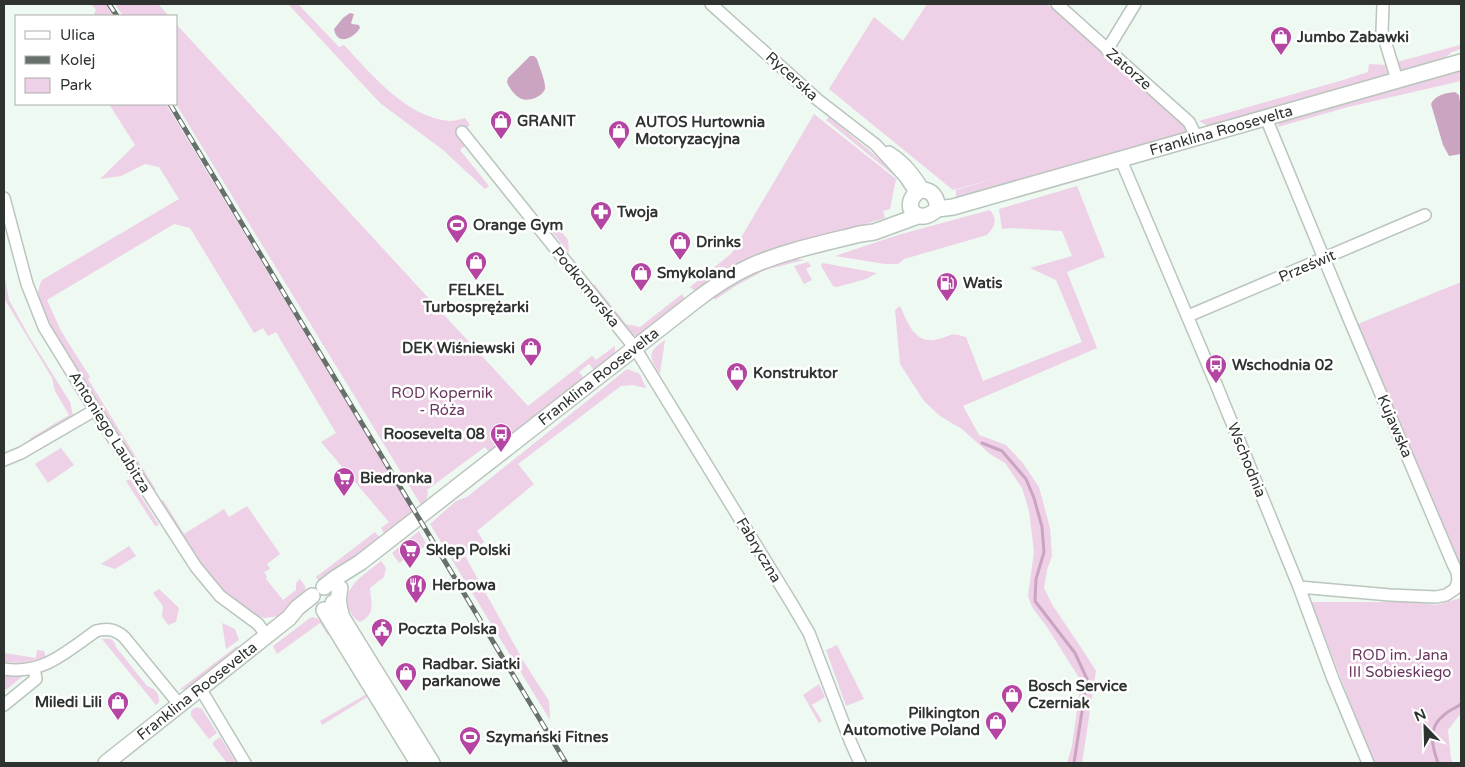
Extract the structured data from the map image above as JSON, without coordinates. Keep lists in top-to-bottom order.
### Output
{
  "streets": {
    "street": [
      "Zatorze",
      "Rycerska",
      "Franklina Roosevelta",
      "Prześwit",
      "Podkomorska",
      "Kujawska",
      "Antoniego Laubitza",
      "Wschodnia",
      "Fabryczna"
    ]
  },
  "crossings": [
    ["Zatorze", "Franklina Roosevelta"],
    ["Rycerska", "Franklina Roosevelta"],
    ["Franklina Roosevelta", "Podkomorska"],
    ["Franklina Roosevelta", "Kujawska"],
    ["Franklina Roosevelta", "Antoniego Laubitza"],
    ["Franklina Roosevelta", "Wschodnia"],
    ["Franklina Roosevelta", "Fabryczna"],
    ["Prześwit", "Kujawska"],
    ["Prześwit", "Wschodnia"],
    ["Podkomorska", "Fabryczna"],
    ["Kujawska", "Wschodnia"]
  ],
  "parks": ["ROD Kopernik - Róża", "ROD im. Jana III Sobieskiego"],
  "places": {
    "shop": [
      "Jumbo Zabawki",
      "GRANIT",
      "AUTOS Hurtownia Motoryzacyjna",
      "Drinks",
      "FELKEL Turbosprężarki",
      "Smykoland",
      "DEK Wiśniewski",
      "Konstruktor",
      "Radbar. Siatki parkanowe",
      "Bosch Service Czerniak",
      "Miledi Lili",
      "Pilkington Automotive Poland"
    ],
    "pharmacy": ["Twoja"],
    "sports": ["Orange Gym", "Szymański Fitnes"],
    "fuel station": ["Watis"],
    "bus stop": ["Wschodnia 02", "Roosevelta 08"],
    "supermarket": ["Biedronka", "Sklep Polski"],
    "restaurant": ["Herbowa"],
    "public building": ["Poczta Polska"]
  },
  "legend": ["Ulica", "Kolej", "Park"],
  "north": "top left"
}
